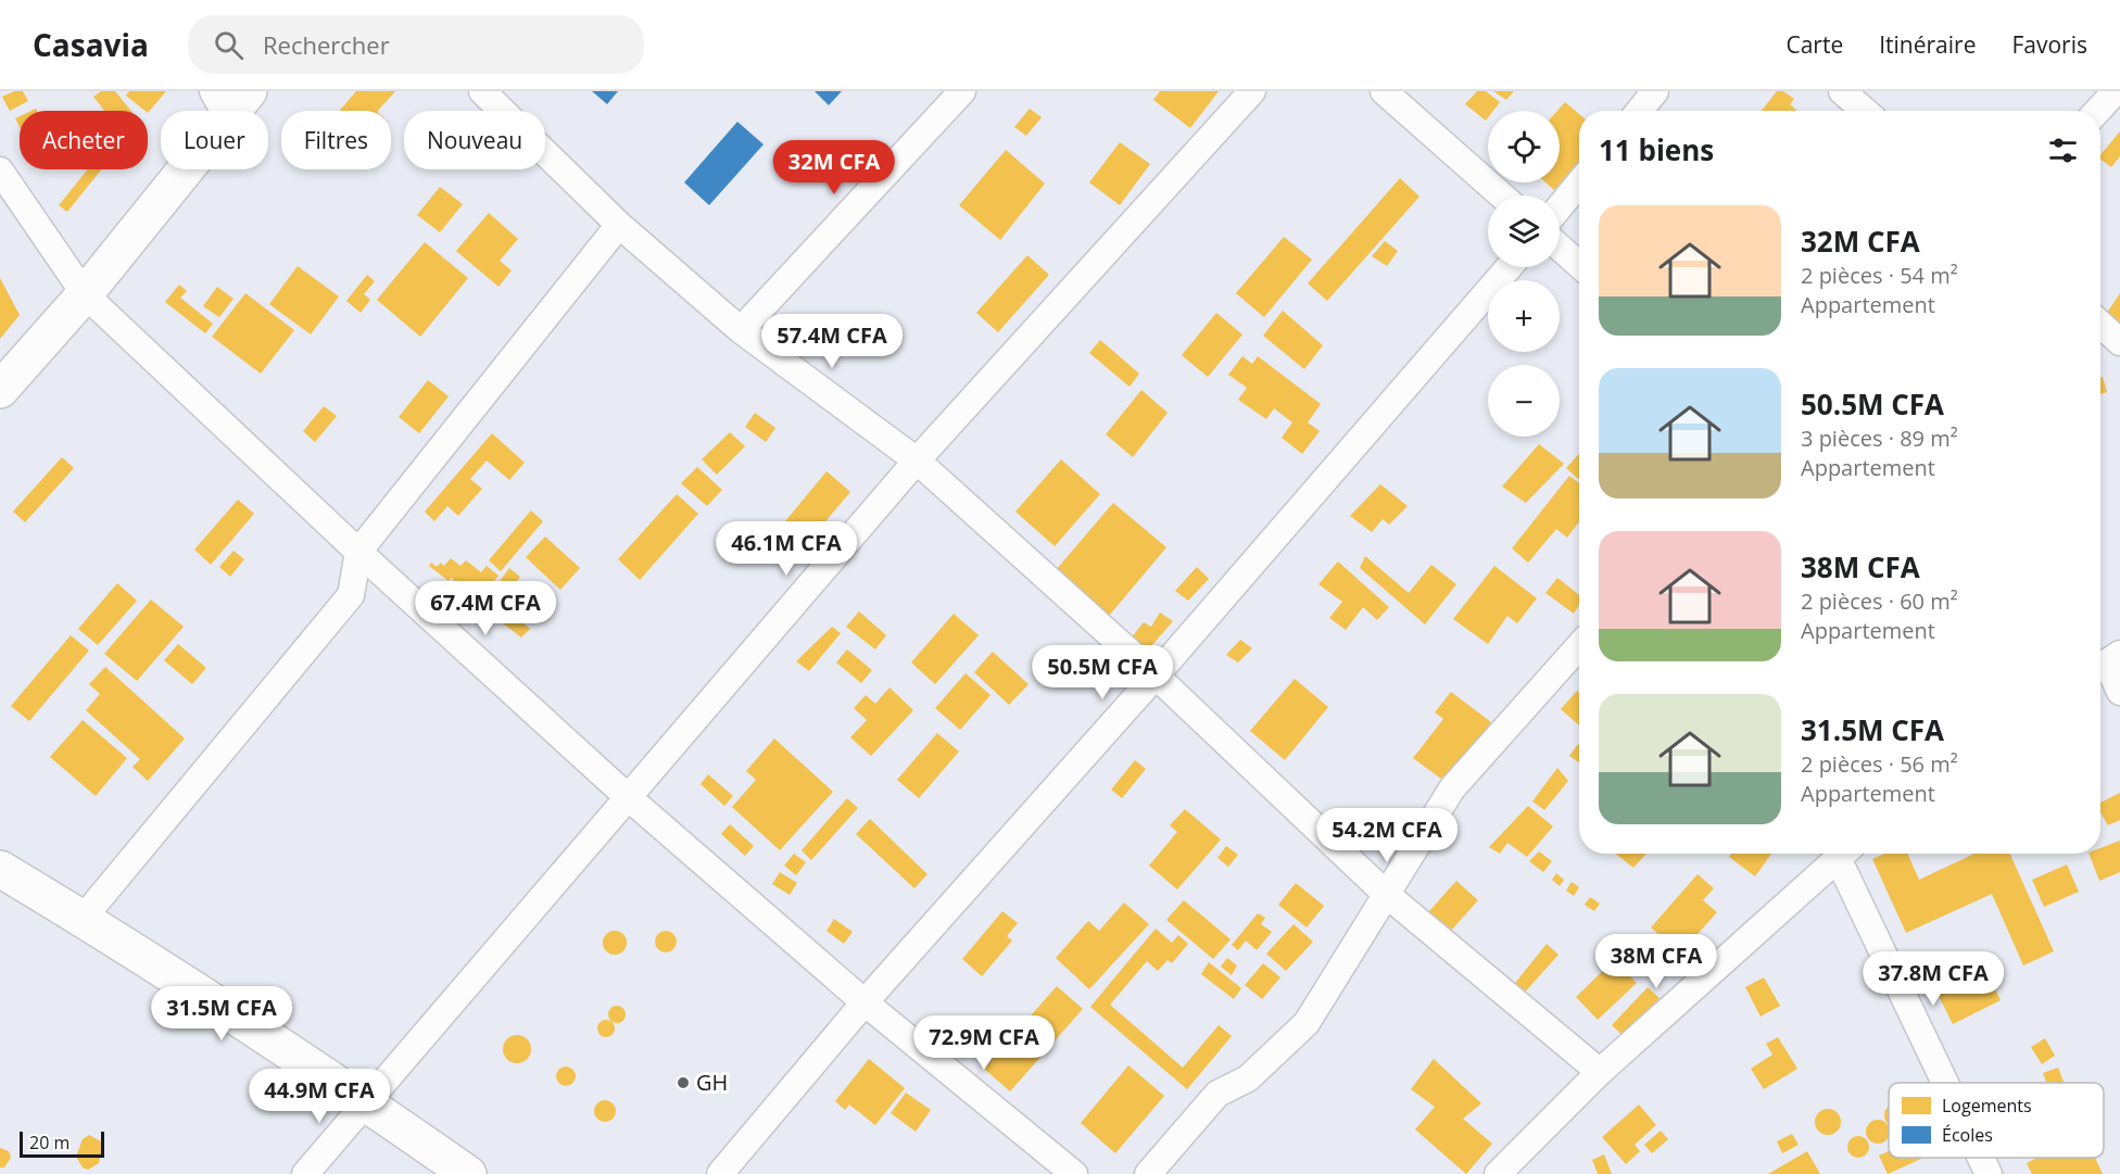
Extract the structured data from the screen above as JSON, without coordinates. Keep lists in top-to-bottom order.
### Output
{
  "places": ["GH"],
  "legend": ["Logements", "Écoles"],
  "scale_bar": "20 m",
  "page": {
    "header": "Casavia",
    "search": "Rechercher",
    "nav": ["Carte", "Itinéraire", "Favoris"],
    "map_buttons": ["+", "−"],
    "chip": [
      "Acheter",
      "Louer",
      "Filtres",
      "Nouveau"
    ],
    "heading": "11 biens",
    "price": [
      "32M CFA",
      "57.4M CFA",
      "46.1M CFA",
      "67.4M CFA",
      "50.5M CFA",
      "54.2M CFA",
      "38M CFA",
      "37.8M CFA",
      "31.5M CFA",
      "72.9M CFA",
      "44.9M CFA"
    ],
    "list": [
      {
        "name": "32M CFA",
        "note": "2 pièces · 54 m² · Appartement"
      },
      {
        "name": "50.5M CFA",
        "note": "3 pièces · 89 m² · Appartement"
      },
      {
        "name": "38M CFA",
        "note": "2 pièces · 60 m² · Appartement"
      },
      {
        "name": "31.5M CFA",
        "note": "2 pièces · 56 m² · Appartement"
      }
    ],
    "scale": "20 m"
  }
}
